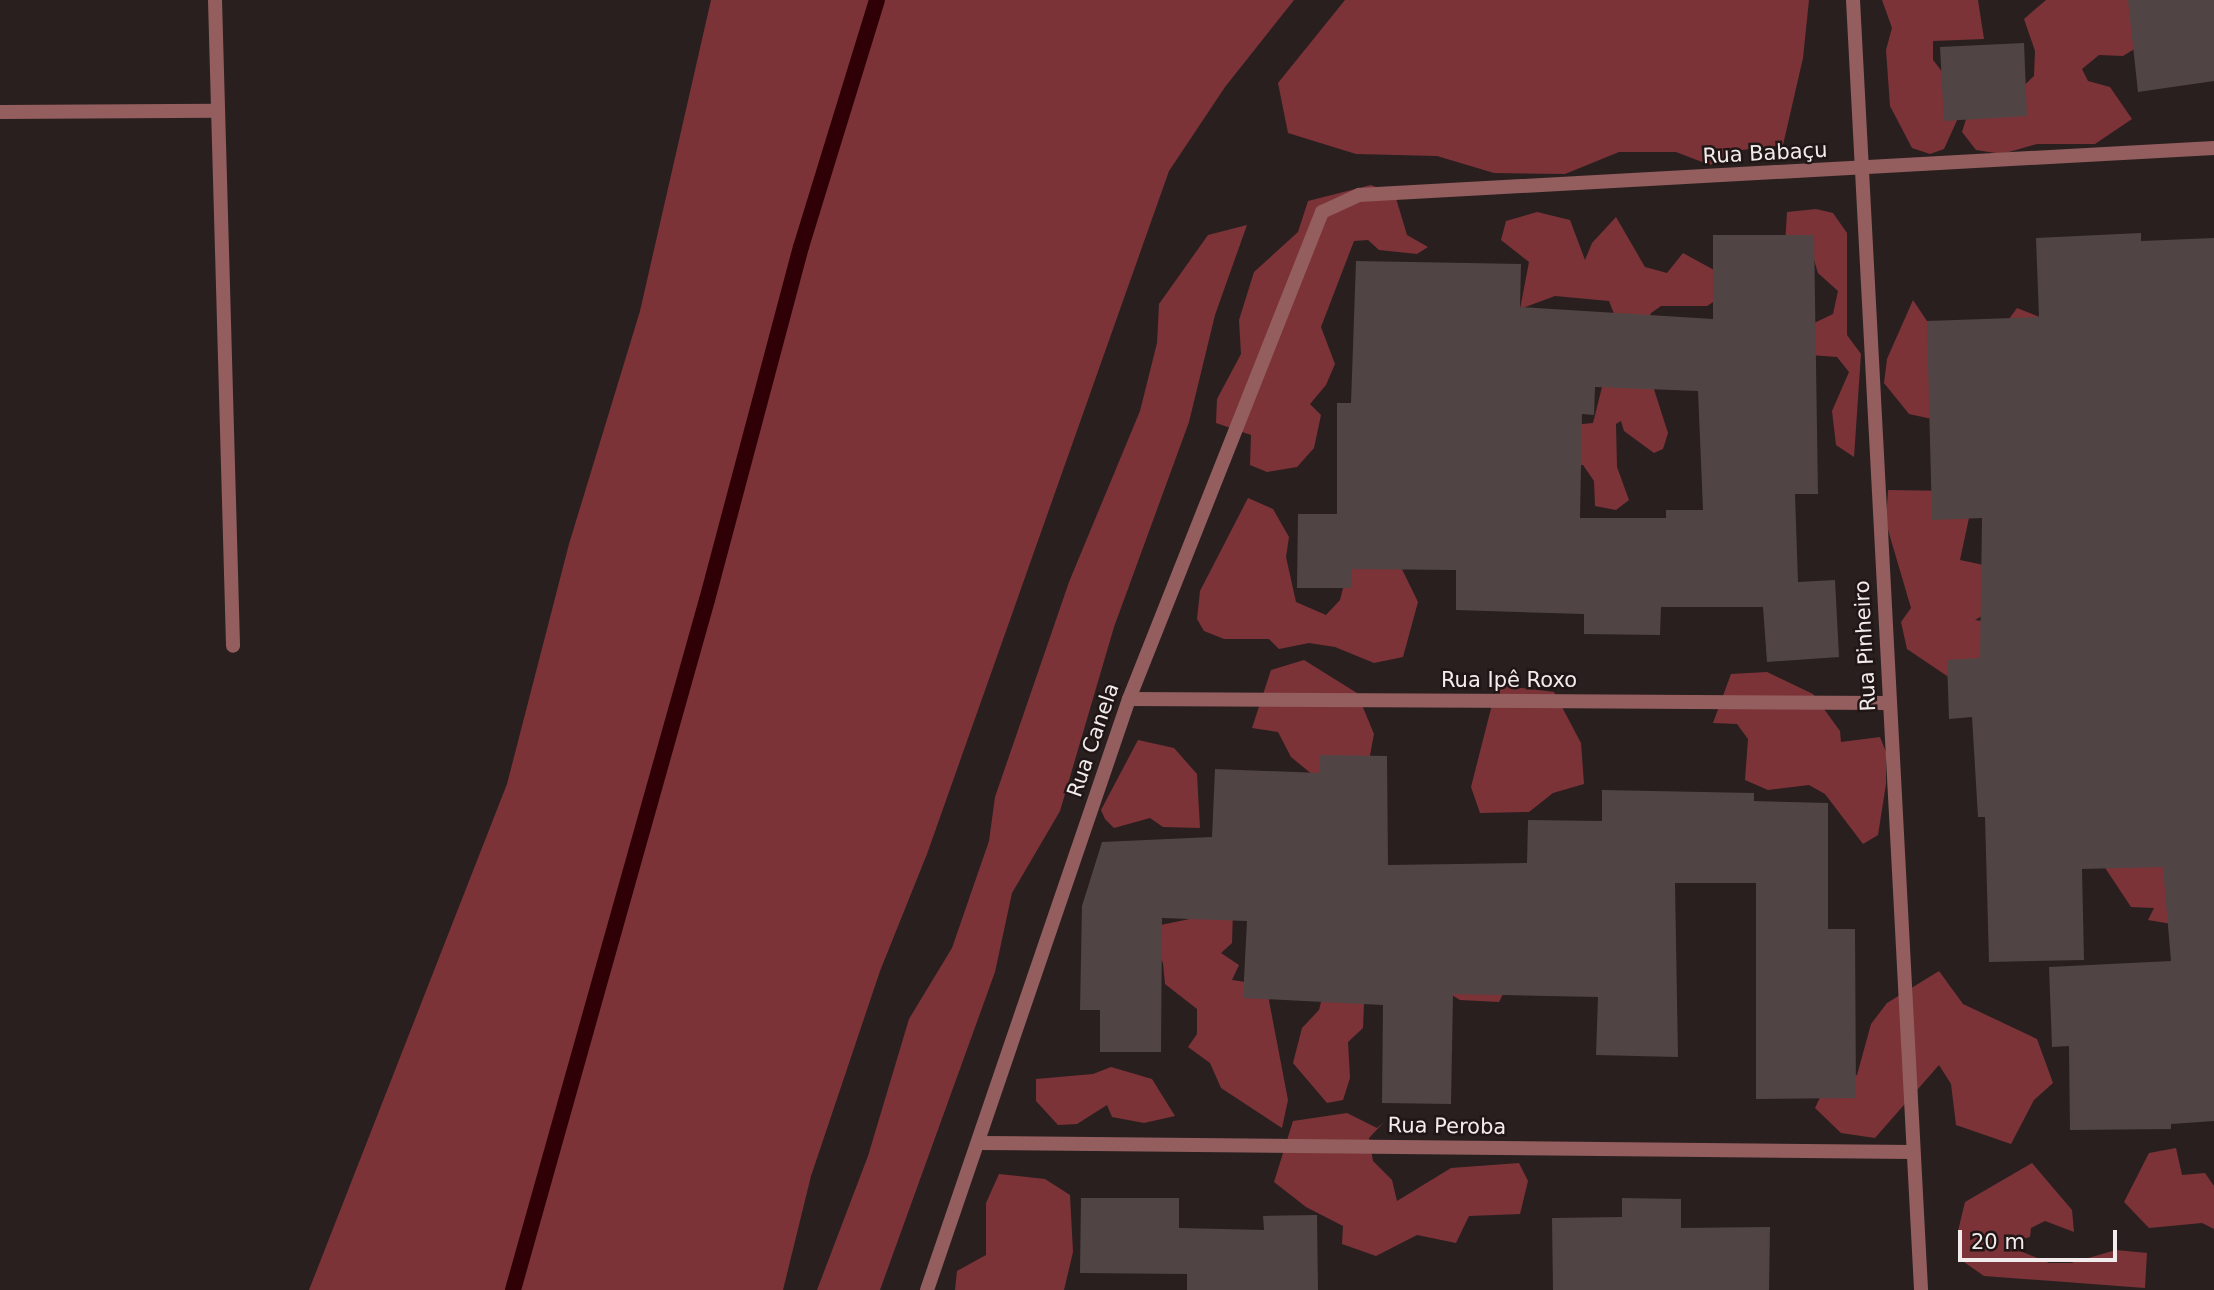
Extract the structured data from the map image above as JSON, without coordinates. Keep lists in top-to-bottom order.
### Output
{
  "streets": {
    "street": [
      "Rua Babaçu",
      "Rua Pinheiro",
      "Rua Ipê Roxo",
      "Rua Canela",
      "Rua Peroba"
    ]
  },
  "crossings": [
    ["Rua Babaçu", "Rua Pinheiro"],
    ["Rua Babaçu", "Rua Canela"],
    ["Rua Pinheiro", "Rua Ipê Roxo"],
    ["Rua Pinheiro", "Rua Peroba"],
    ["Rua Ipê Roxo", "Rua Canela"],
    ["Rua Canela", "Rua Peroba"]
  ],
  "scale_bar": "20 m"
}
